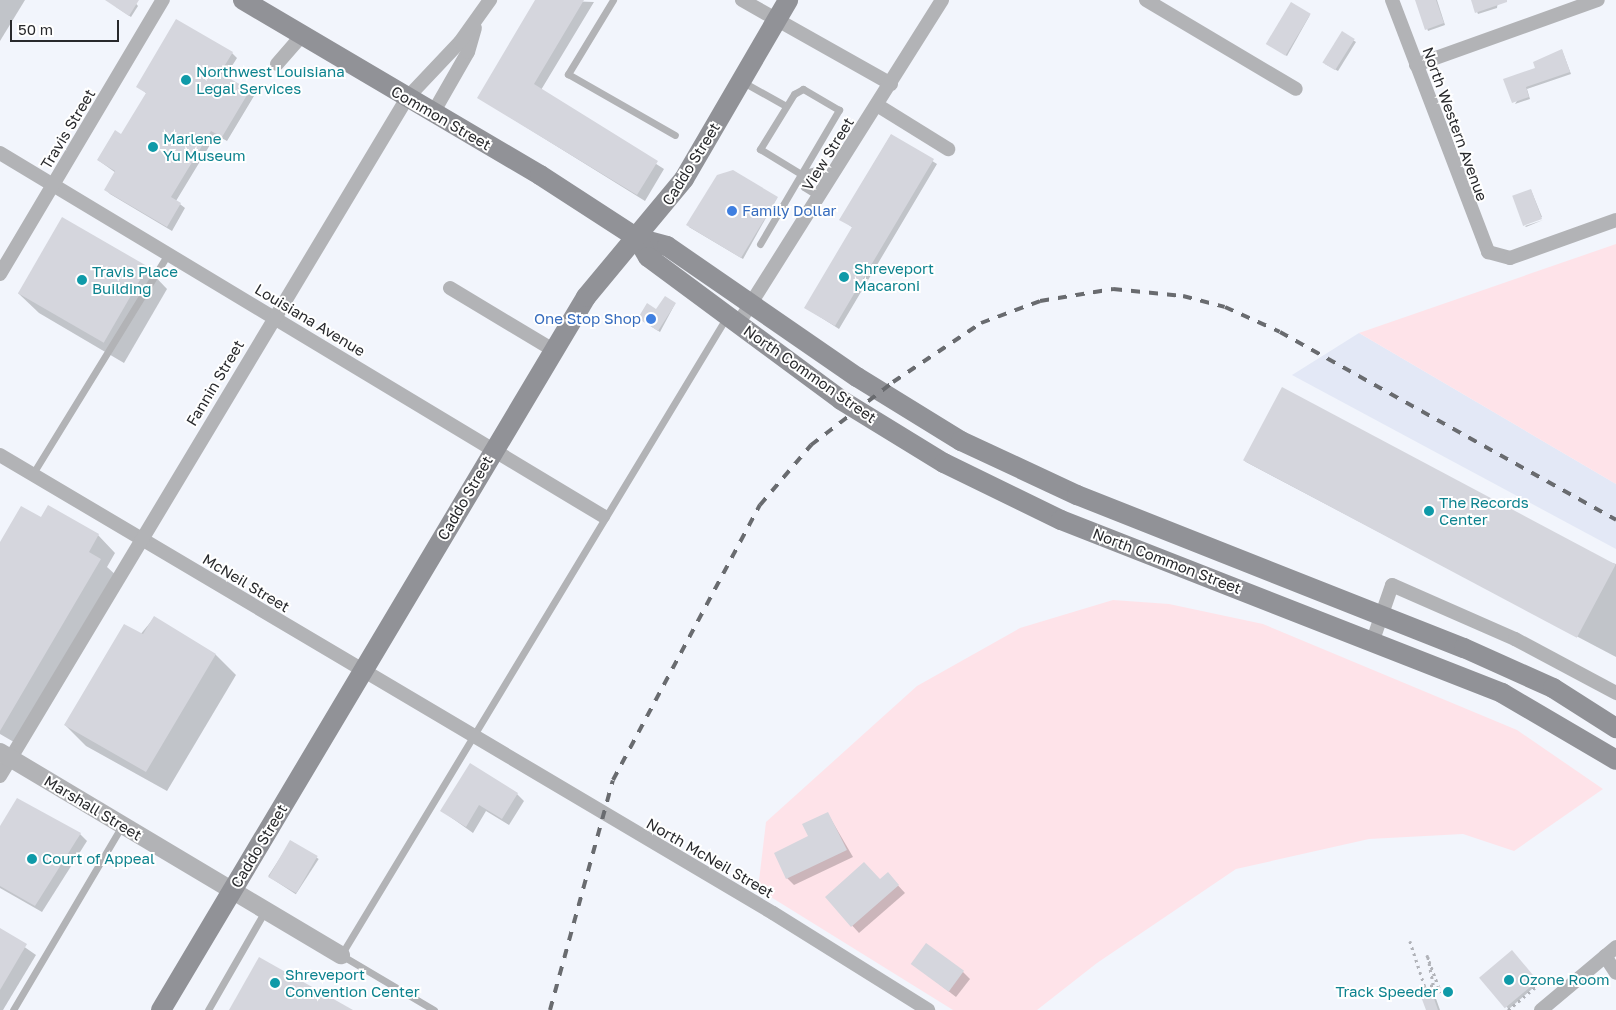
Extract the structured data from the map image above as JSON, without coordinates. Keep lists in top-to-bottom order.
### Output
{
  "streets": {
    "main road": ["Common Street", "Caddo Street", "North Common Street"],
    "street": [
      "North Western Avenue",
      "Travis Street",
      "View Street",
      "Louisiana Avenue",
      "Fannin Street",
      "McNeil Street",
      "Marshall Street",
      "North McNeil Street"
    ]
  },
  "crossings": [
    ["Common Street", "View Street"],
    ["Common Street", "Caddo Street"],
    ["Common Street", "North Common Street"],
    ["Common Street", "Fannin Street"],
    ["Travis Street", "Louisiana Avenue"],
    ["View Street", "North Common Street"],
    ["Caddo Street", "Louisiana Avenue"],
    ["Caddo Street", "McNeil Street"],
    ["Caddo Street", "Marshall Street"],
    ["Louisiana Avenue", "Fannin Street"],
    ["Fannin Street", "McNeil Street"],
    ["Fannin Street", "Marshall Street"],
    ["McNeil Street", "North McNeil Street"]
  ],
  "places": [
    "Northwest Louisiana Legal Services",
    "Marlene Yu Museum",
    "Family Dollar",
    "Shreveport Macaroni",
    "Travis Place Building",
    "One Stop Shop",
    "The Records Center",
    "Court of Appeal",
    "Ozone Room",
    "Shreveport Convention Center",
    "Track Speeder"
  ],
  "scale_bar": "50 m"
}
